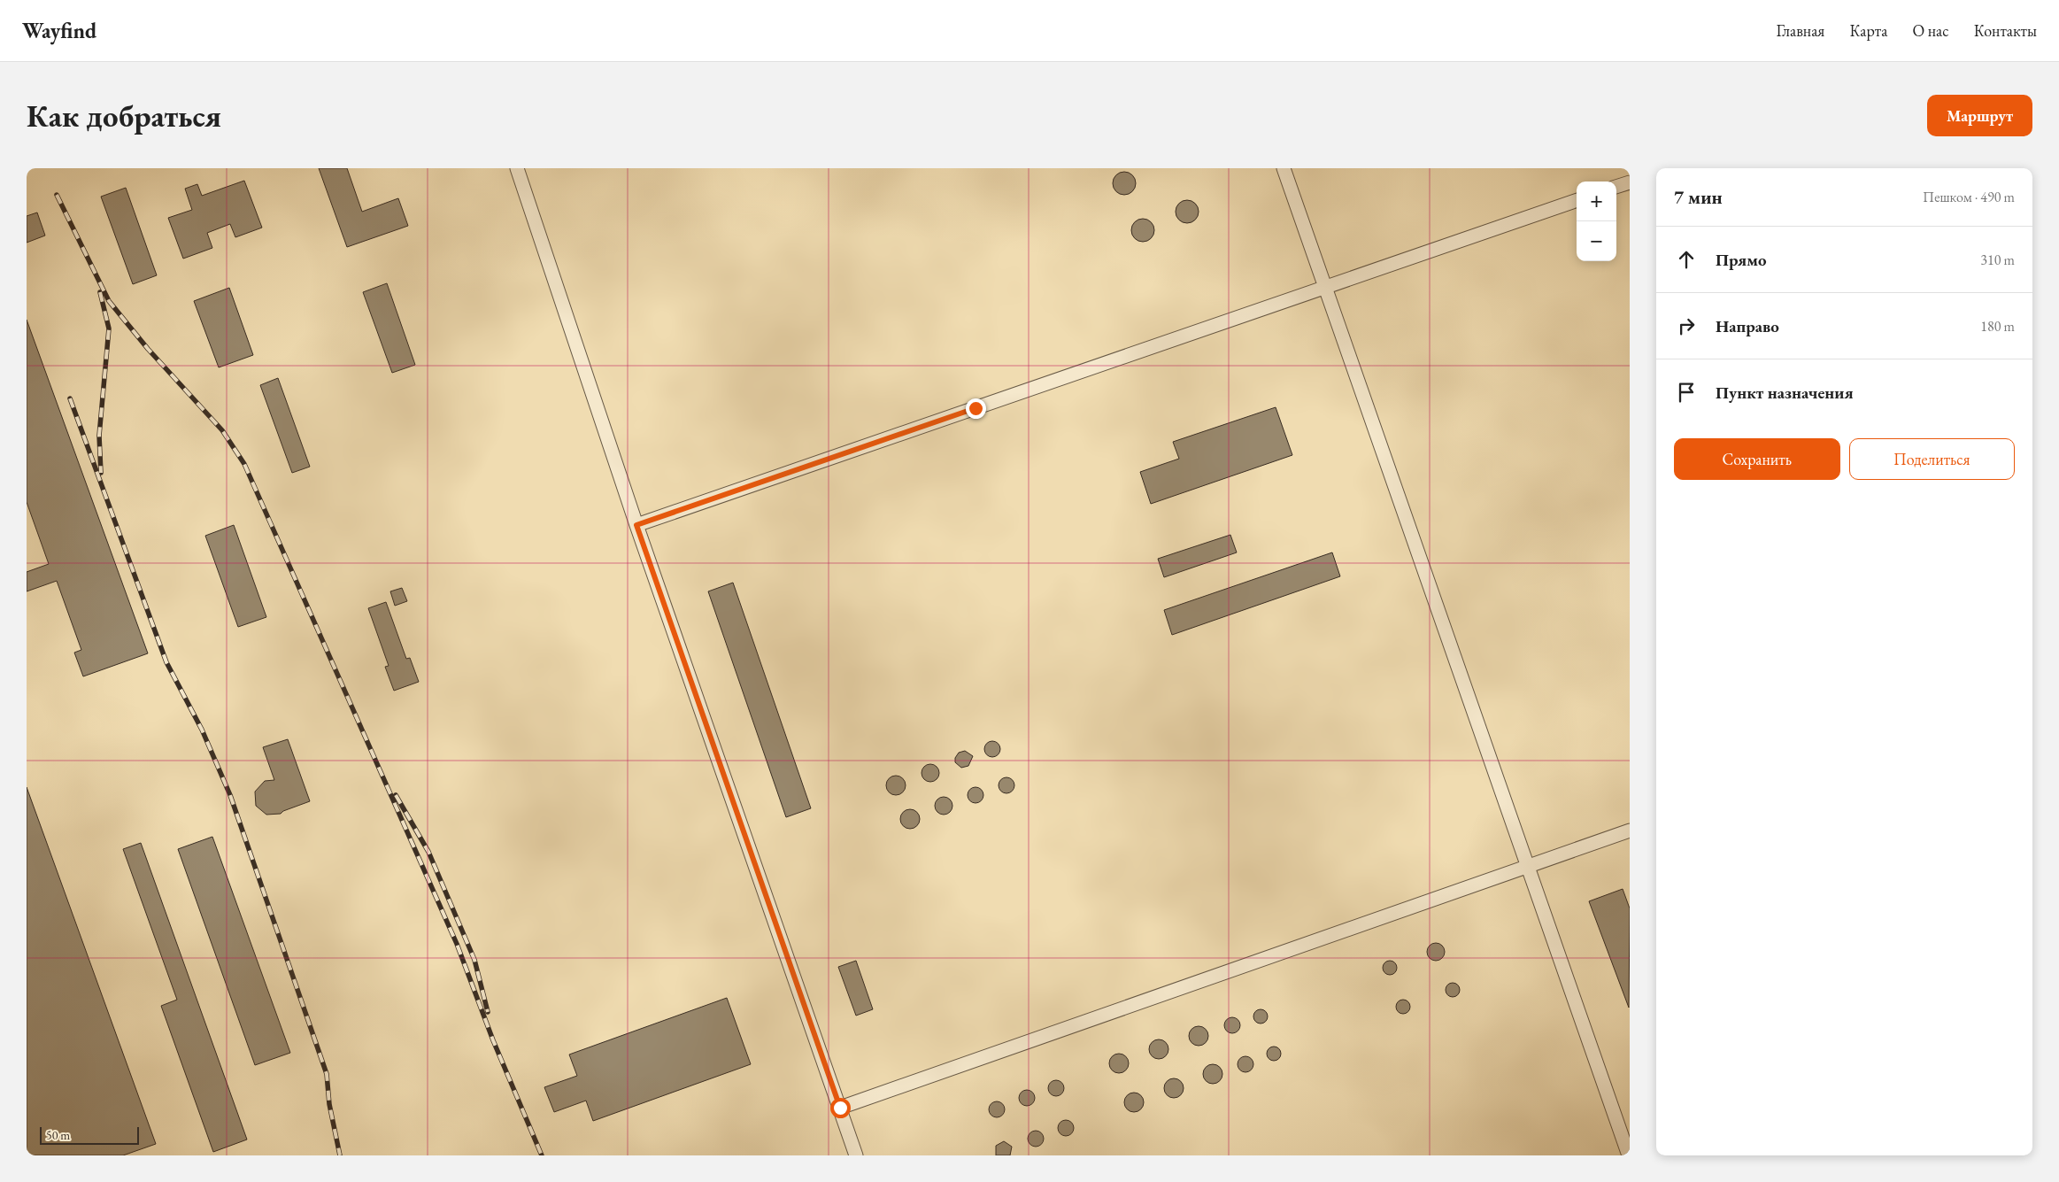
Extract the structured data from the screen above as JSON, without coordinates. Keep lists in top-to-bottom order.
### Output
{
  "scale_bar": "50 m",
  "page": {
    "header": "Wayfind",
    "nav": [
      "Главная",
      "Карта",
      "О нас",
      "Контакты"
    ],
    "buttons": [
      "Маршрут",
      ["Сохранить", "Поделиться"]
    ],
    "title": "Как добраться",
    "heading": ["7 мин", "Пешком · 490 m"],
    "map_buttons": ["+", "−"],
    "list": [
      ["Прямо", "310 m"],
      ["Направо", "180 m"],
      "Пункт назначения"
    ],
    "scale": "50 m"
  }
}
